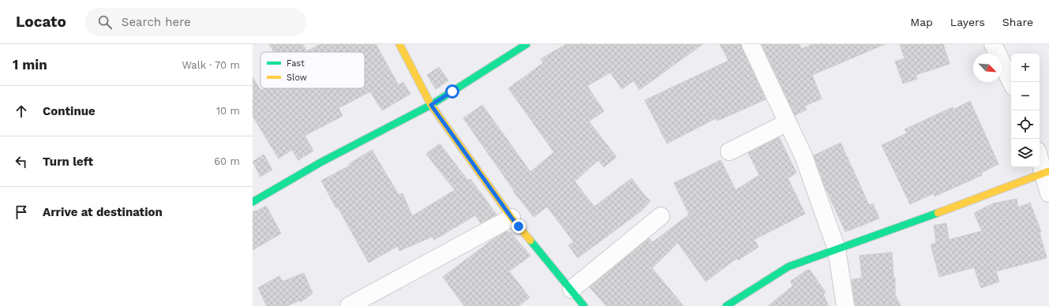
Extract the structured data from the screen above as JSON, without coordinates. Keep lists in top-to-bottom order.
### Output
{
  "legend": ["Fast", "Slow"],
  "north": "bottom right",
  "page": {
    "header": "Locato",
    "search": "Search here",
    "nav": ["Map", "Layers", "Share"],
    "heading": ["1 min", "Walk · 70 m"],
    "map_buttons": ["+", "−"],
    "list": [
      ["Continue", "10 m"],
      ["Turn left", "60 m"],
      "Arrive at destination"
    ]
  }
}
